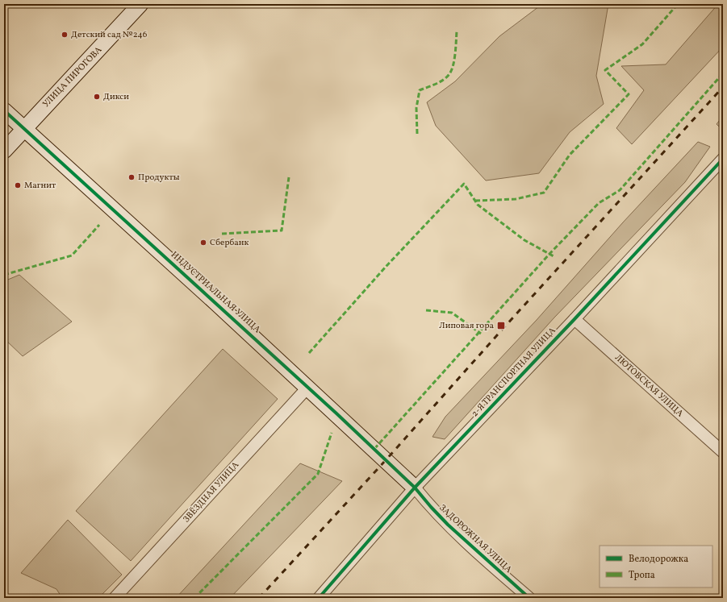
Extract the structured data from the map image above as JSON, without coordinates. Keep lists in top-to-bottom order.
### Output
{
  "streets": {
    "street": [
      "УЛИЦА ПИРОГОВА",
      "ИНДУСТРИАЛЬНАЯ УЛИЦА",
      "2-Я ТРАНСПОРТНАЯ УЛИЦА",
      "ЛЮТОВСКАЯ УЛИЦА",
      "ЗВЁЗДНАЯ УЛИЦА",
      "ЗАДОРОЖНАЯ УЛИЦА"
    ]
  },
  "crossings": [
    ["УЛИЦА ПИРОГОВА", "ИНДУСТРИАЛЬНАЯ УЛИЦА"],
    ["ИНДУСТРИАЛЬНАЯ УЛИЦА", "2-Я ТРАНСПОРТНАЯ УЛИЦА"],
    ["ИНДУСТРИАЛЬНАЯ УЛИЦА", "ЗВЁЗДНАЯ УЛИЦА"],
    ["ИНДУСТРИАЛЬНАЯ УЛИЦА", "ЗАДОРОЖНАЯ УЛИЦА"],
    ["2-Я ТРАНСПОРТНАЯ УЛИЦА", "ЛЮТОВСКАЯ УЛИЦА"],
    ["2-Я ТРАНСПОРТНАЯ УЛИЦА", "ЗАДОРОЖНАЯ УЛИЦА"]
  ],
  "places": {
    "other": [
      "Детский сад №246",
      "Дикси",
      "Продукты",
      "Магнит",
      "Сбербанк"
    ],
    "transit": ["Липовая гора"]
  },
  "legend": ["Велодорожка", "Тропа"]
}
